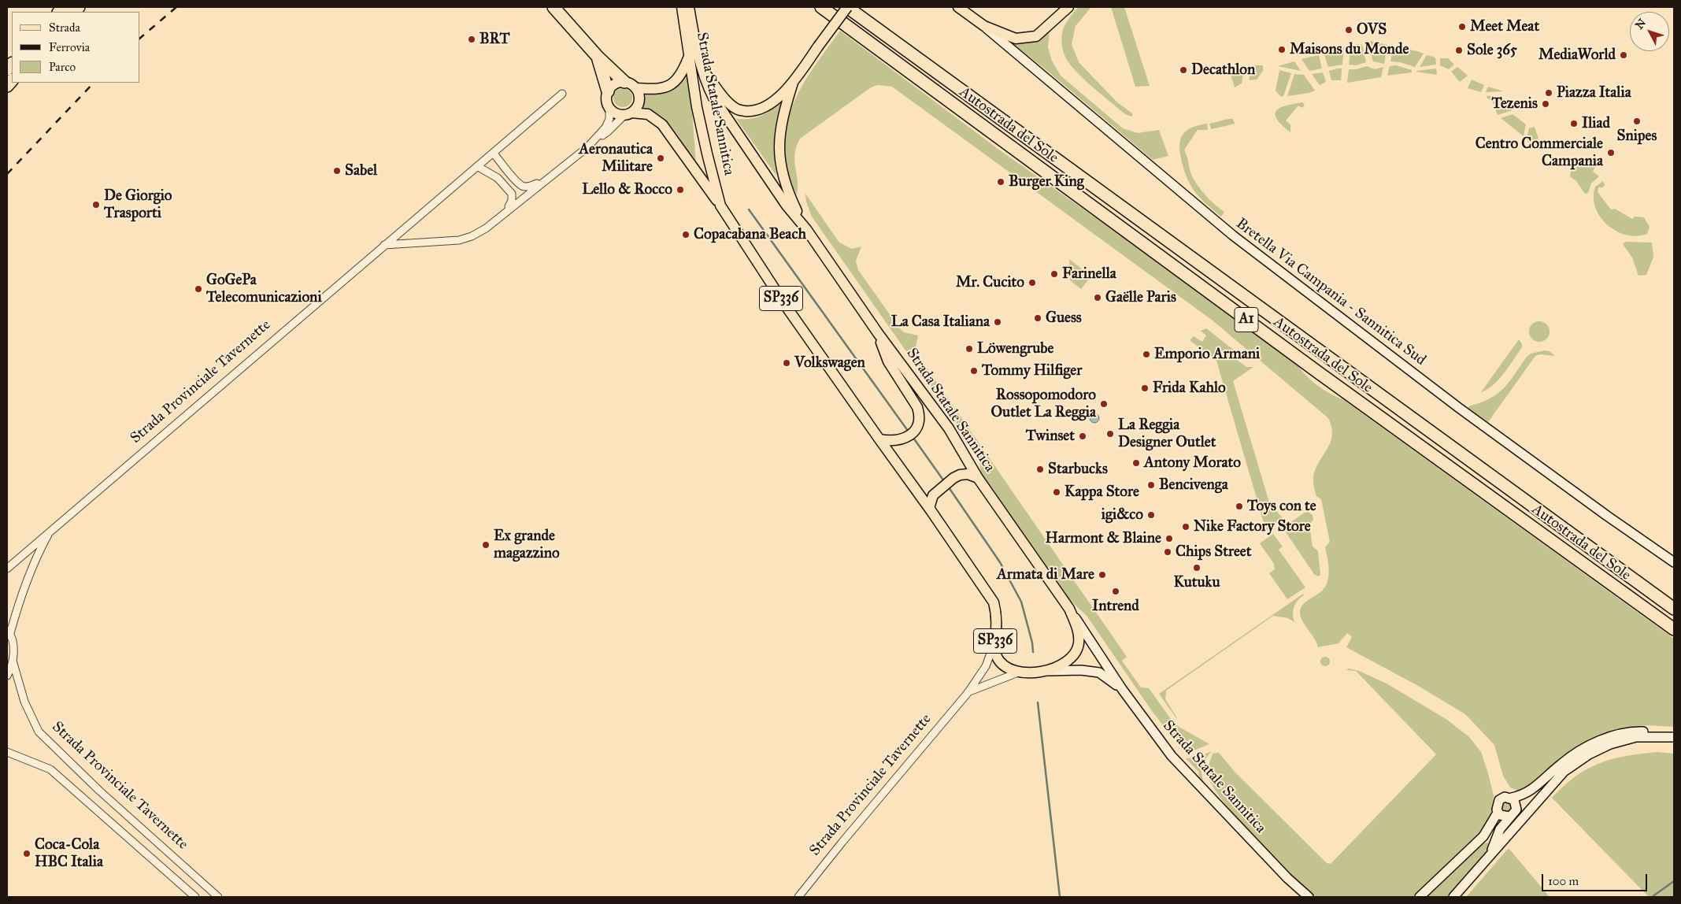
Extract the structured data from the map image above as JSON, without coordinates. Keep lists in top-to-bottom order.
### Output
{
  "streets": {
    "highway": ["Autostrada del Sole", "A1"],
    "main road": ["Strada Statale Sannitica", "SP336"],
    "street": ["Bretella Via Campania - Sannitica Sud", "Strada Provinciale Tavernette"]
  },
  "crossings": [
    ["Strada Statale Sannitica", "Autostrada del Sole"],
    ["Strada Statale Sannitica", "Strada Provinciale Tavernette"]
  ],
  "places": [
    "Meet Meat",
    "OVS",
    "BRT",
    "Maisons du Monde",
    "Sole 365",
    "MediaWorld",
    "Decathlon",
    "Piazza Italia",
    "Tezenis",
    "Snipes",
    "Iliad",
    "Centro Commerciale Campania",
    "Aeronautica Militare",
    "Sabel",
    "Burger King",
    "Lello & Rocco",
    "De Giorgio Trasporti",
    "Copacabana Beach",
    "Farinella",
    "Mr. Cucito",
    "GoGePa Telecomunicazioni",
    "Gaëlle Paris",
    "Guess",
    "La Casa Italiana",
    "Löwengrube",
    "Emporio Armani",
    "Volkswagen",
    "Tommy Hilfiger",
    "Frida Kahlo",
    "Rossopomodoro Outlet La Reggia",
    "La Reggia Designer Outlet",
    "Twinset",
    "Antony Morato",
    "Starbucks",
    "Bencivenga",
    "Kappa Store",
    "Toys con te",
    "igi&co",
    "Nike Factory Store",
    "Harmont & Blaine",
    "Ex grande magazzino",
    "Chips Street",
    "Kutuku",
    "Armata di Mare",
    "Intrend",
    "Coca-Cola HBC Italia"
  ],
  "legend": ["Strada", "Ferrovia", "Parco"],
  "scale_bar": "100 m",
  "north": "top left"
}
